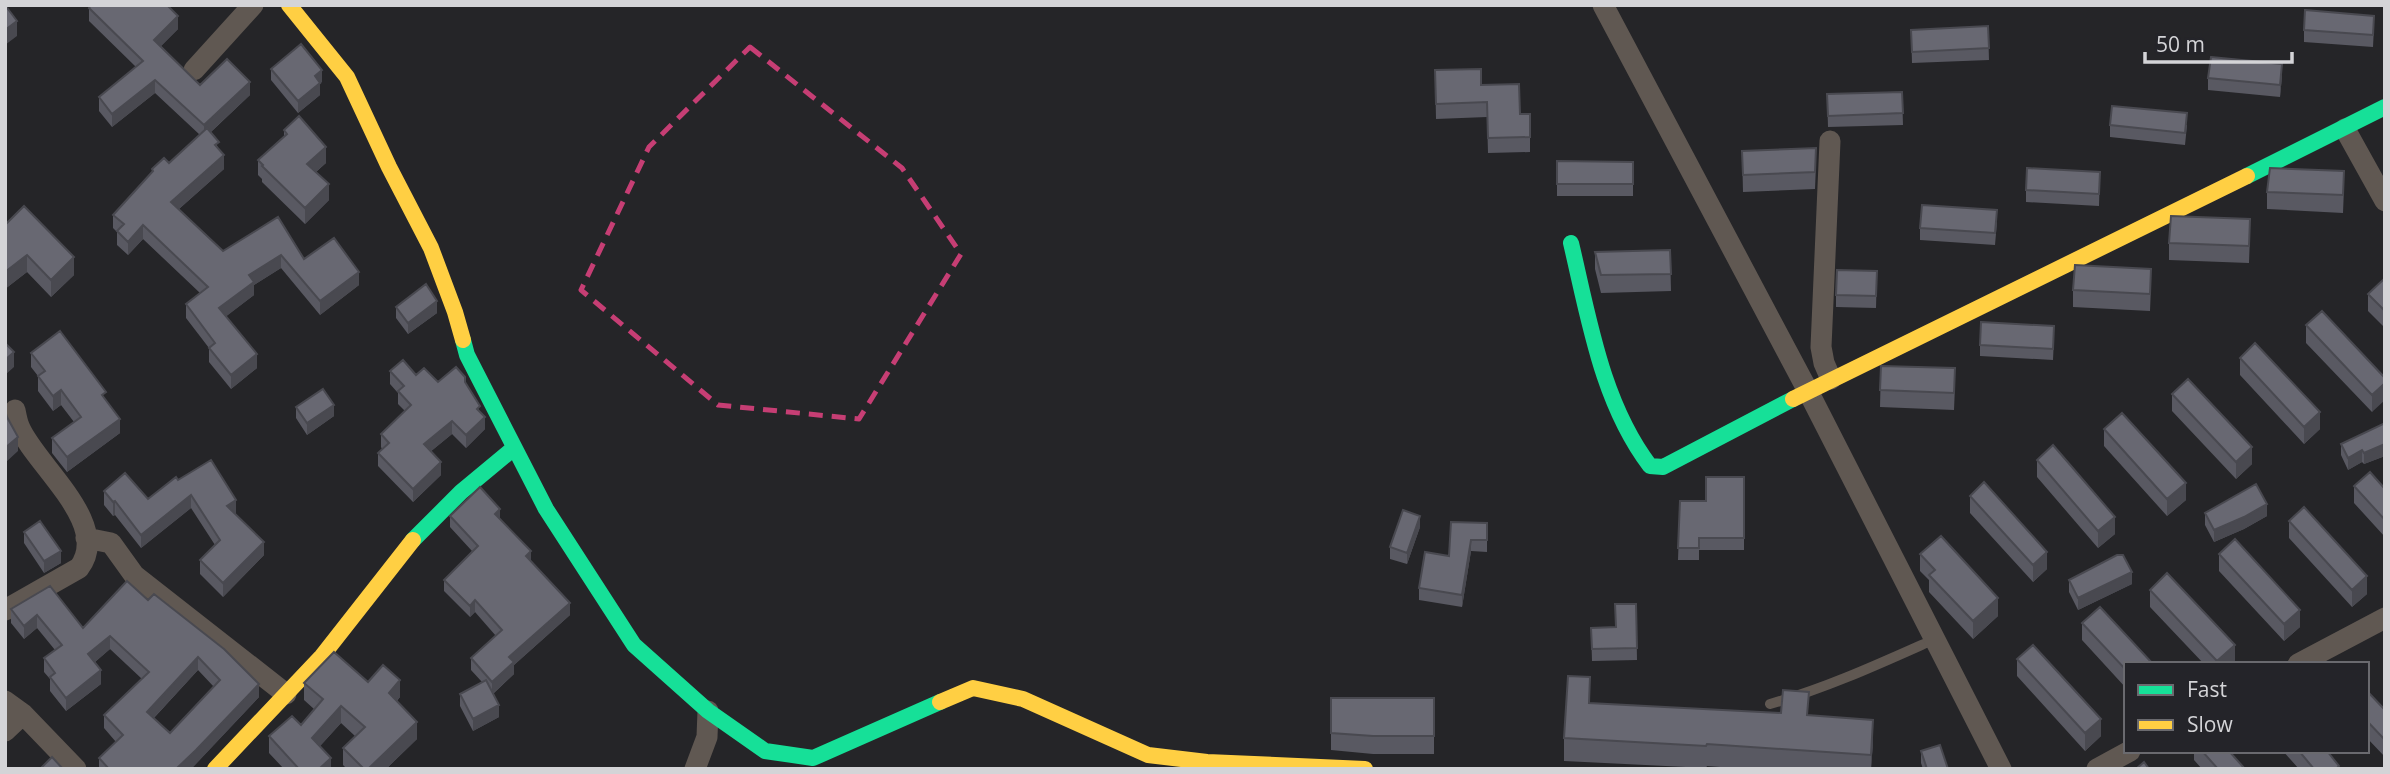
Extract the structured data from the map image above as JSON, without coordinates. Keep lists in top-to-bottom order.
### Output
{
  "legend": ["Fast", "Slow"],
  "scale_bar": "50 m"
}
